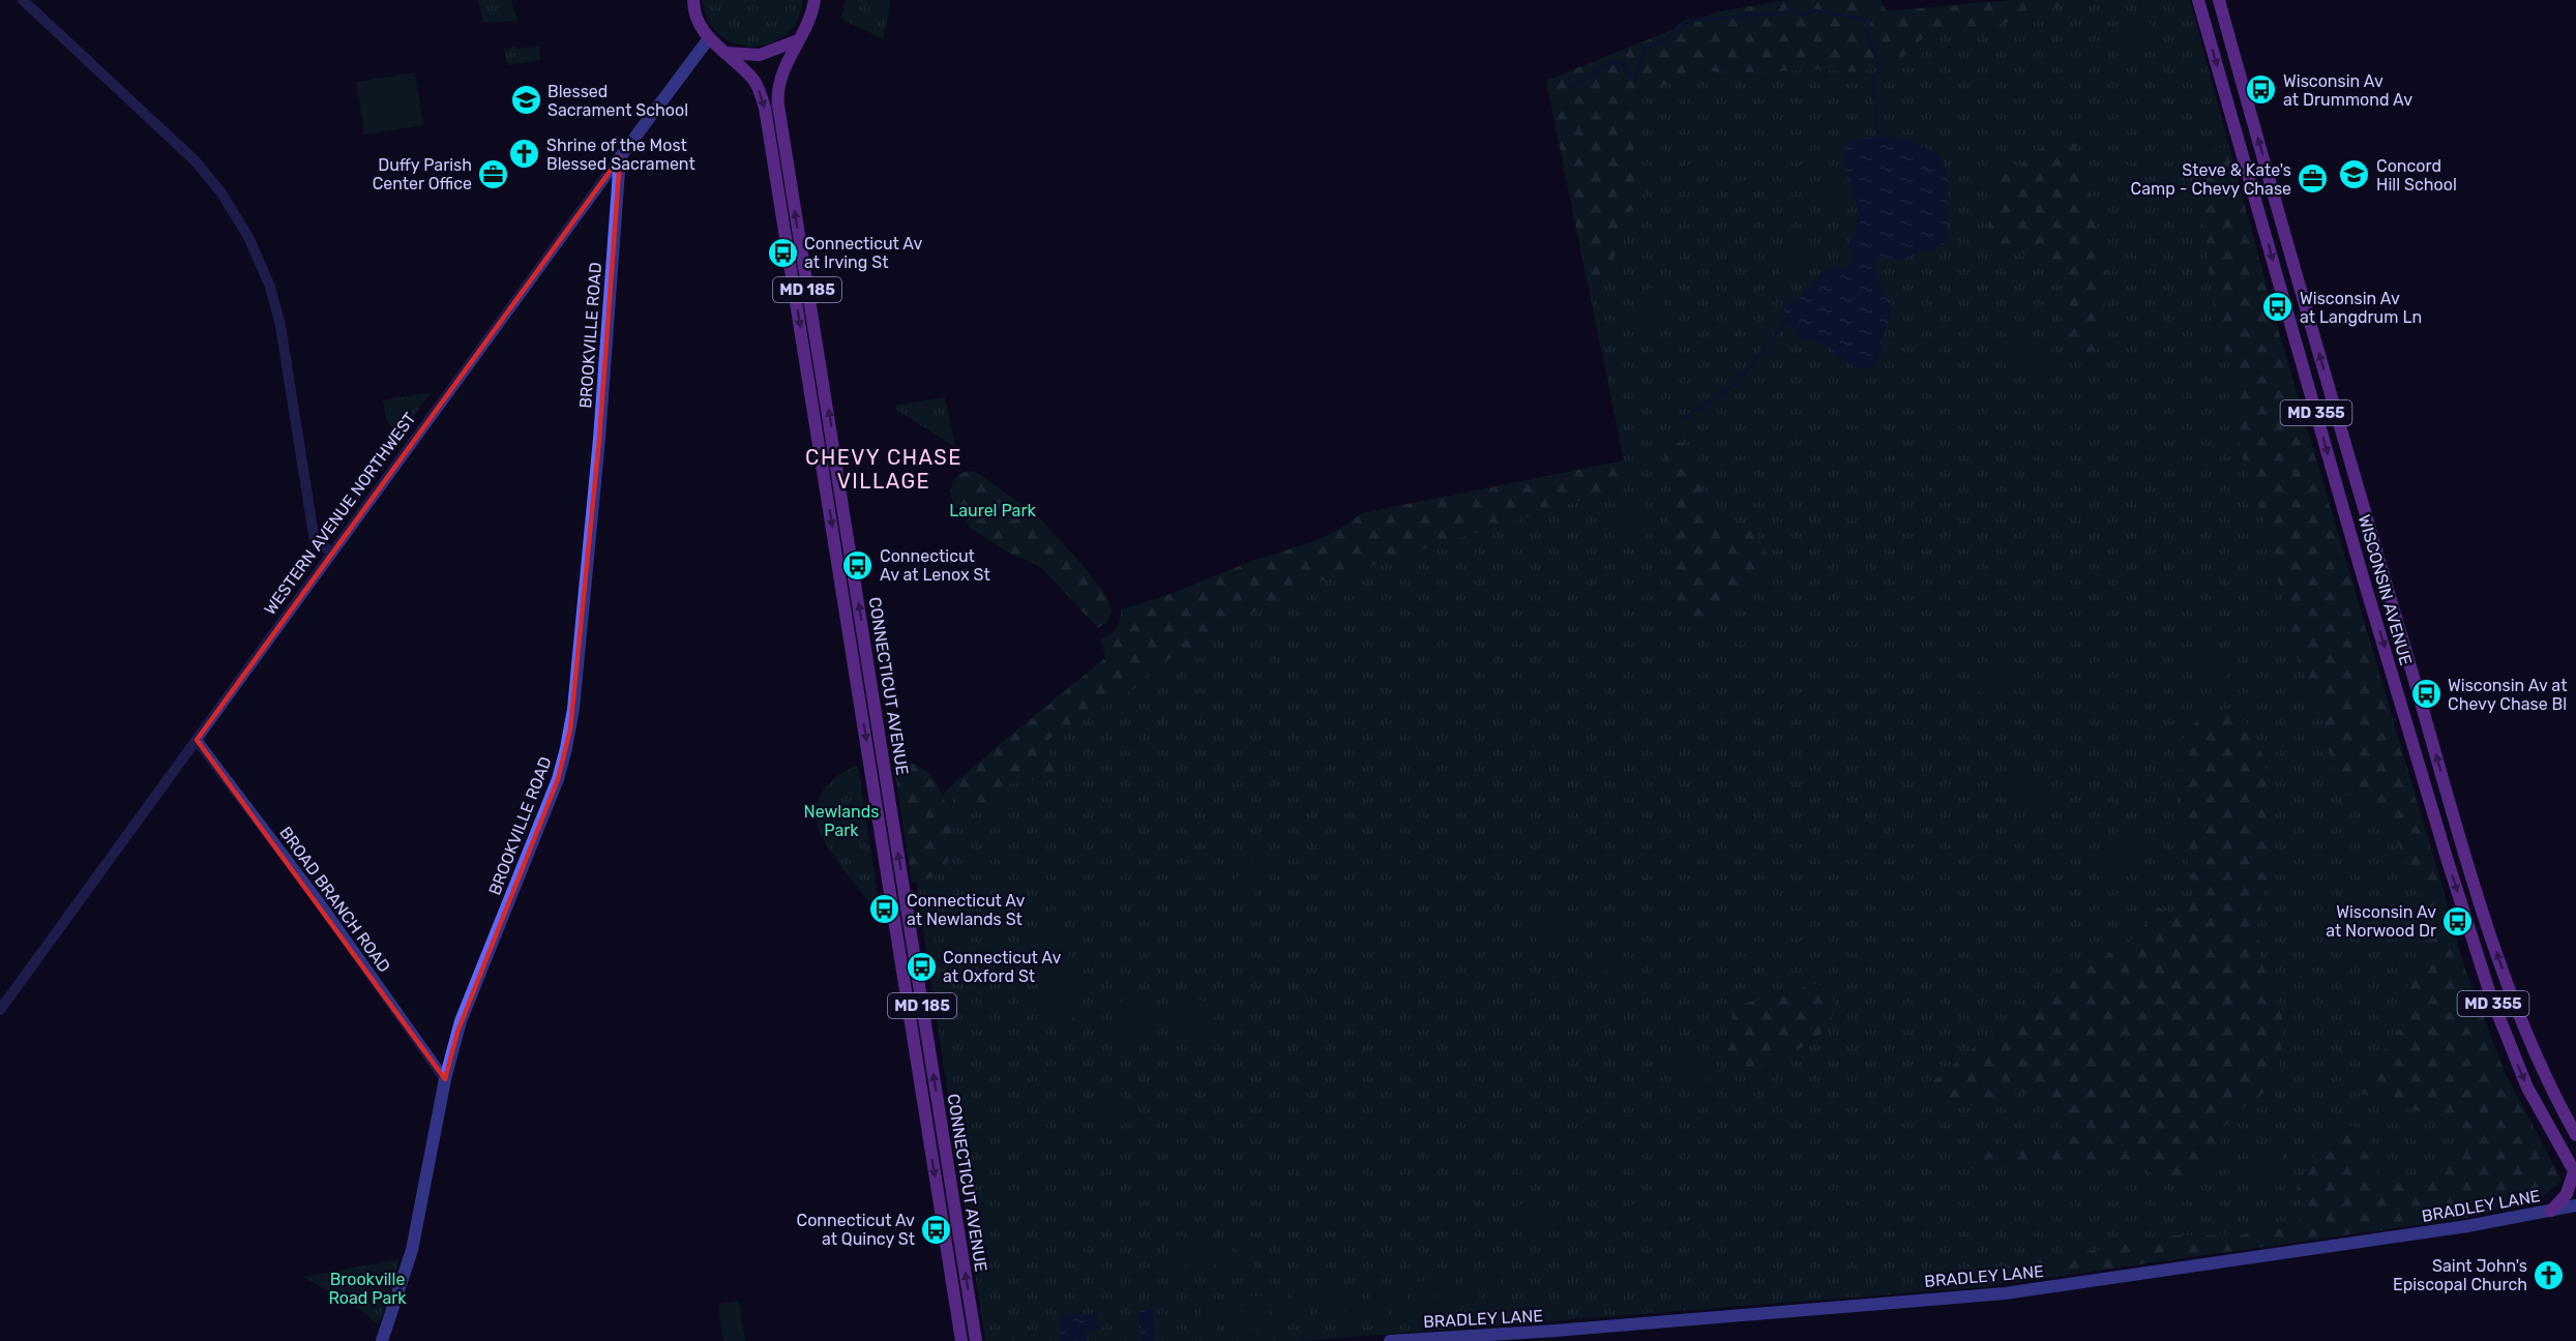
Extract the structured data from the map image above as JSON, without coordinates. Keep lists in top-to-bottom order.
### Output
{
  "streets": {
    "main road": [
      "MD 185",
      "BROOKVILLE ROAD",
      "MD 355",
      "WESTERN AVENUE NORTHWEST",
      "WISCONSIN AVENUE",
      "CONNECTICUT AVENUE",
      "BRADLEY LANE"
    ],
    "street": ["BROAD BRANCH ROAD"]
  },
  "crossings": [
    ["BROOKVILLE ROAD", "WESTERN AVENUE NORTHWEST"],
    ["BROOKVILLE ROAD", "BROAD BRANCH ROAD"],
    ["WESTERN AVENUE NORTHWEST", "CONNECTICUT AVENUE"],
    ["WESTERN AVENUE NORTHWEST", "BROAD BRANCH ROAD"]
  ],
  "districts": ["CHEVY CHASE VILLAGE"],
  "parks": ["Laurel Park", "Newlands Park", "Brookville Road Park"],
  "places": {
    "bus stop": [
      "Wisconsin Av at Drummond Av",
      "Connecticut Av at Irving St",
      "Wisconsin Av at Langdrum Ln",
      "Connecticut Av at Lenox St",
      "Wisconsin Av at Chevy Chase Bl",
      "Connecticut Av at Newlands St",
      "Wisconsin Av at Norwood Dr",
      "Connecticut Av at Oxford St",
      "Connecticut Av at Quincy St"
    ],
    "school or university": ["Blessed Sacrament School", "Concord Hill School"],
    "church": ["Shrine of the Most Blessed Sacrament", "Saint John's Episcopal Church"],
    "office": ["Duffy Parish Center Office", "Steve & Kate's Camp - Chevy Chase"]
  }
}
